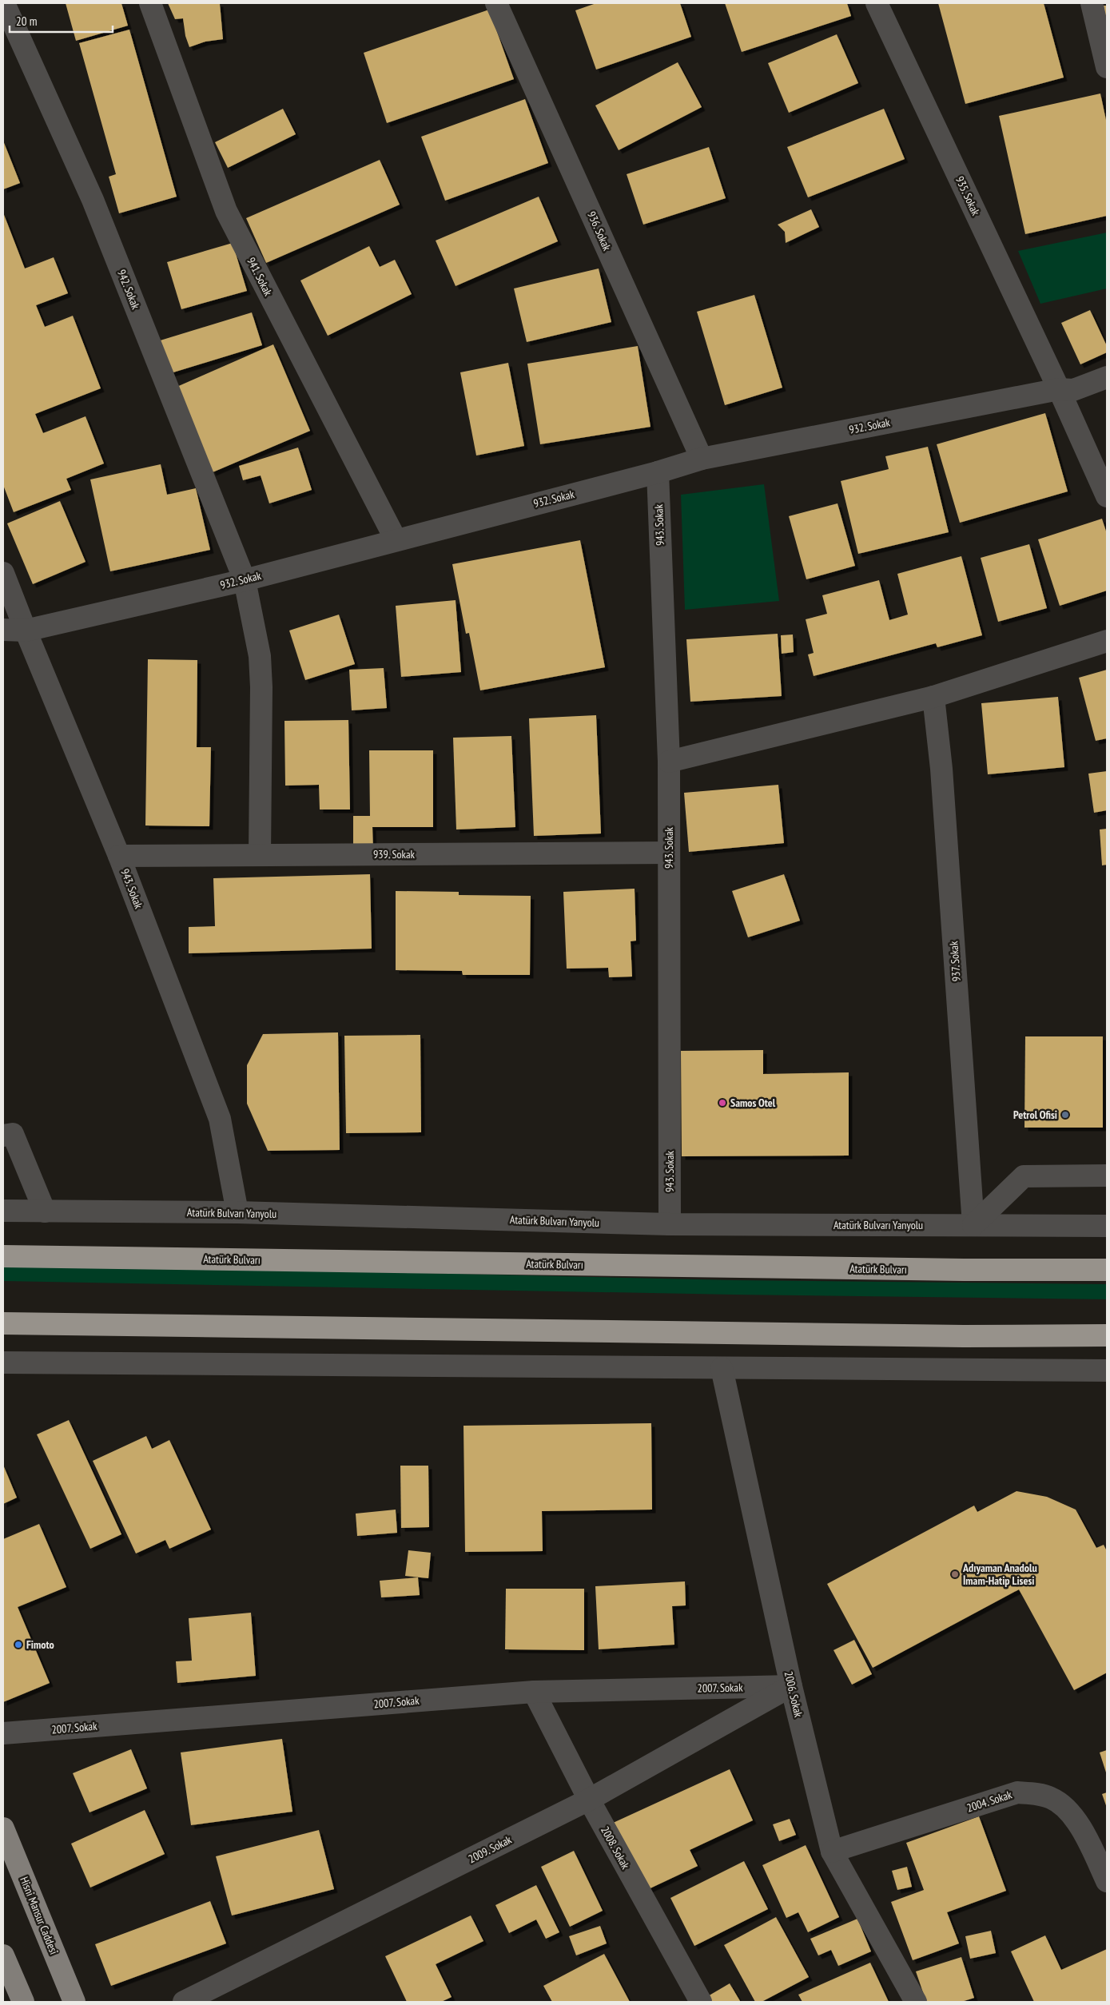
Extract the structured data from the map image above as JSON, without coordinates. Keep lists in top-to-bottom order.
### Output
{
  "streets": {
    "highway": ["Atatürk Bulvarı"],
    "main road": ["Hisni Mansur Caddesi"],
    "street": [
      "935. Sokak",
      "936. Sokak",
      "941. Sokak",
      "942. Sokak",
      "932. Sokak",
      "943. Sokak",
      "939. Sokak",
      "937. Sokak",
      "Atatürk Bulvarı Yanyolu",
      "2007. Sokak",
      "2006. Sokak",
      "2004. Sokak",
      "2008. Sokak",
      "2009. Sokak"
    ]
  },
  "crossings": [
    ["935. Sokak", "932. Sokak"],
    ["936. Sokak", "932. Sokak"],
    ["941. Sokak", "932. Sokak"],
    ["942. Sokak", "932. Sokak"],
    ["942. Sokak", "939. Sokak"],
    ["932. Sokak", "943. Sokak"],
    ["943. Sokak", "939. Sokak"],
    ["943. Sokak", "Atatürk Bulvarı Yanyolu"],
    ["937. Sokak", "Atatürk Bulvarı Yanyolu"],
    ["2007. Sokak", "2006. Sokak"],
    ["2007. Sokak", "2008. Sokak"],
    ["2007. Sokak", "2009. Sokak"],
    ["2006. Sokak", "2004. Sokak"],
    ["2006. Sokak", "2009. Sokak"],
    ["2008. Sokak", "2009. Sokak"]
  ],
  "places": [
    "Samos Otel",
    "Petrol Ofisi",
    "Adıyaman Anadolu İmam-Hatip Lisesi",
    "Fimoto"
  ],
  "scale_bar": "20 m"
}
